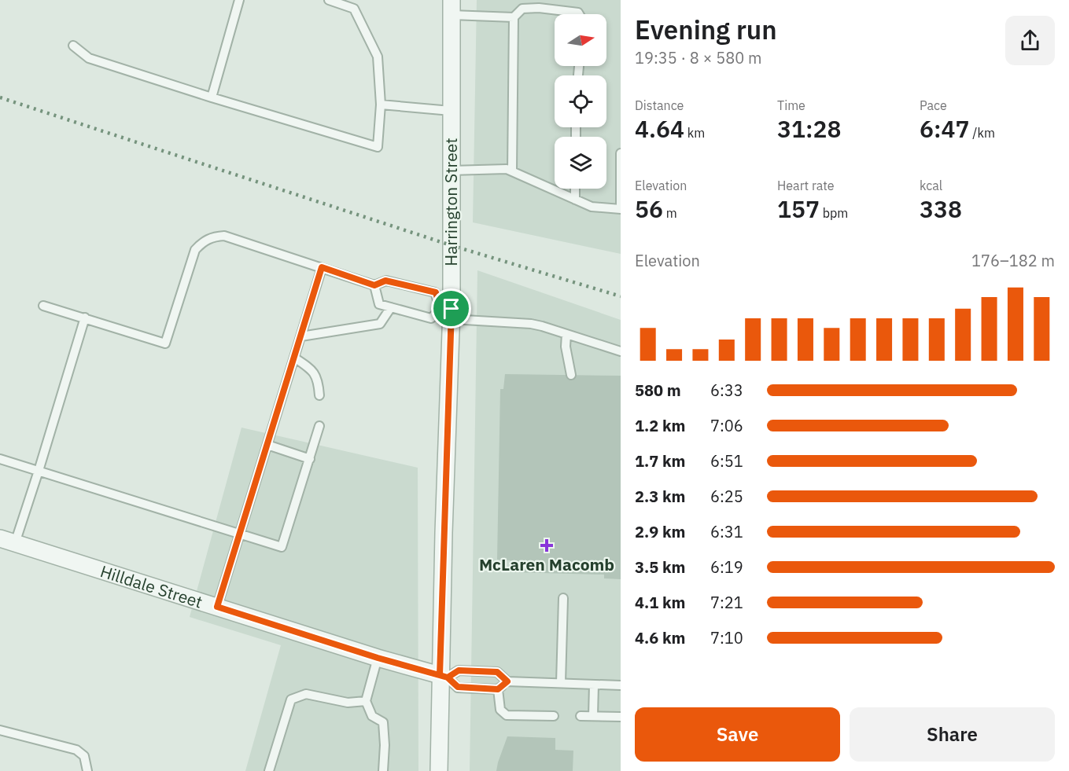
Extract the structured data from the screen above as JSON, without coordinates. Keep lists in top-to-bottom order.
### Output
{
  "streets": {
    "street": ["Harrington Street", "Hilldale Street"]
  },
  "crossings": [
    ["Harrington Street", "Hilldale Street"]
  ],
  "places": {
    "health": ["McLaren Macomb"]
  },
  "north": "right",
  "page": {
    "heading": ["Evening run", "19:35 · 8 × 580 m"],
    "stats": [
      ["Distance", "4.64 km"],
      ["Time", "31:28"],
      ["Pace", "6:47 /km"],
      ["Elevation", "56 m"],
      ["Heart rate", "157 bpm"],
      ["kcal", "338"]
    ],
    "chart": ["Elevation", "176–182 m"],
    "list": [
      {
        "name": "580 m",
        "note": "6:33"
      },
      {
        "name": "1.2 km",
        "note": "7:06"
      },
      {
        "name": "1.7 km",
        "note": "6:51"
      },
      {
        "name": "2.3 km",
        "note": "6:25"
      },
      {
        "name": "2.9 km",
        "note": "6:31"
      },
      {
        "name": "3.5 km",
        "note": "6:19"
      },
      {
        "name": "4.1 km",
        "note": "7:21"
      },
      {
        "name": "4.6 km",
        "note": "7:10"
      }
    ],
    "buttons": ["Save", "Share"]
  }
}
